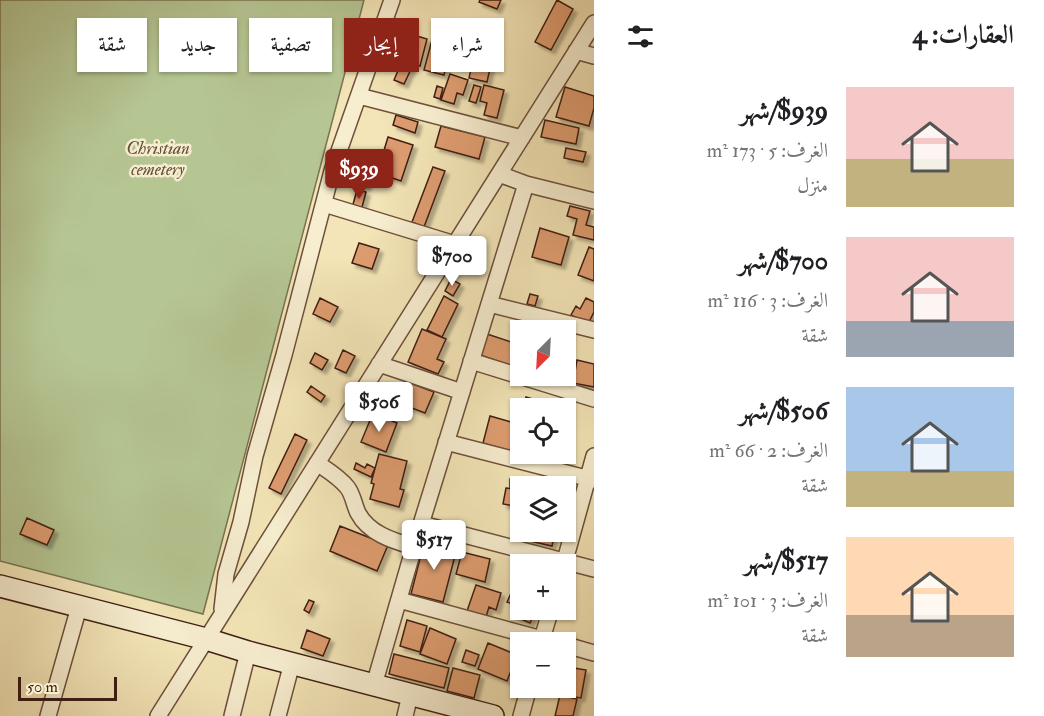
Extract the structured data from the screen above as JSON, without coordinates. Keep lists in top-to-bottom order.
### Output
{
  "parks": ["Christian cemetery"],
  "scale_bar": "50 m",
  "north": "bottom left",
  "page": {
    "heading": "العقارات: 4",
    "chip": [
      "شراء",
      "إيجار",
      "تصفية",
      "جديد",
      "شقة"
    ],
    "list": [
      {
        "name": "$939/شهر",
        "note": "الغرف: 5 · 173 m² · منزل"
      },
      {
        "name": "$700/شهر",
        "note": "الغرف: 3 · 116 m² · شقة"
      },
      {
        "name": "$506/شهر",
        "note": "الغرف: 2 · 66 m² · شقة"
      },
      {
        "name": "$517/شهر",
        "note": "الغرف: 3 · 101 m² · شقة"
      }
    ],
    "price": [
      "$939",
      "$700",
      "$506",
      "$517"
    ],
    "map_buttons": ["+", "−"],
    "scale": "50 m"
  }
}
